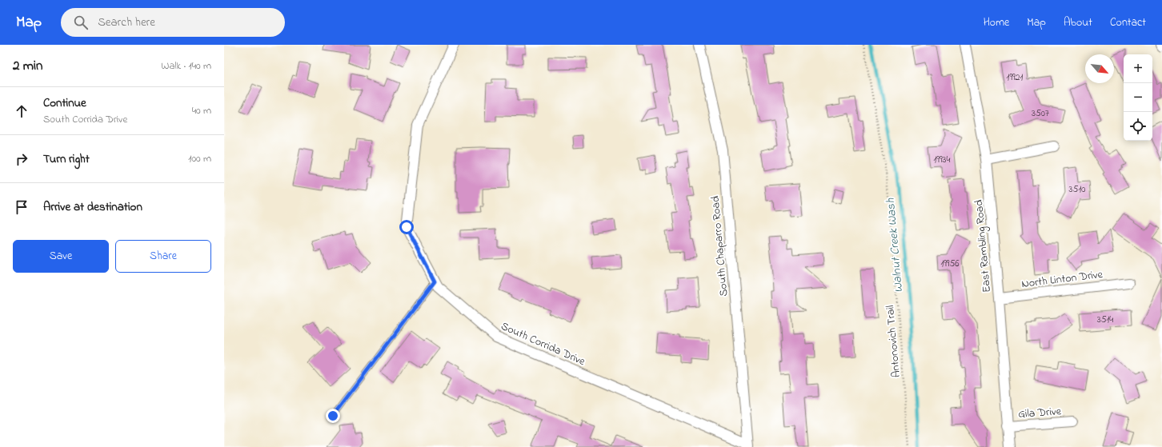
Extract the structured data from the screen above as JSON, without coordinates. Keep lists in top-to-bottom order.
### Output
{
  "streets": {
    "street": [
      "South Chaparro Road",
      "East Rambling Road",
      "North Linton Drive",
      "South Corrida Drive",
      "Gila Drive"
    ],
    "path": ["Antonovich Trail"]
  },
  "crossings": [
    ["South Chaparro Road", "South Corrida Drive"],
    ["East Rambling Road", "North Linton Drive"],
    ["East Rambling Road", "Gila Drive"]
  ],
  "water": ["Walnut Creek Wash"],
  "house_numbers": [
    "19921",
    "3507",
    "19934",
    "3510",
    "19956",
    "3514"
  ],
  "north": "bottom right",
  "page": {
    "header": "Map",
    "search": "Search here",
    "nav": [
      "Home",
      "Map",
      "About",
      "Contact"
    ],
    "heading": ["2 min", "Walk · 140 m"],
    "map_buttons": ["+", "−"],
    "list": [
      ["Continue", "South Corrida Drive", "40 m"],
      ["Turn right", "100 m"],
      "Arrive at destination"
    ],
    "buttons": ["Save", "Share"]
  }
}
